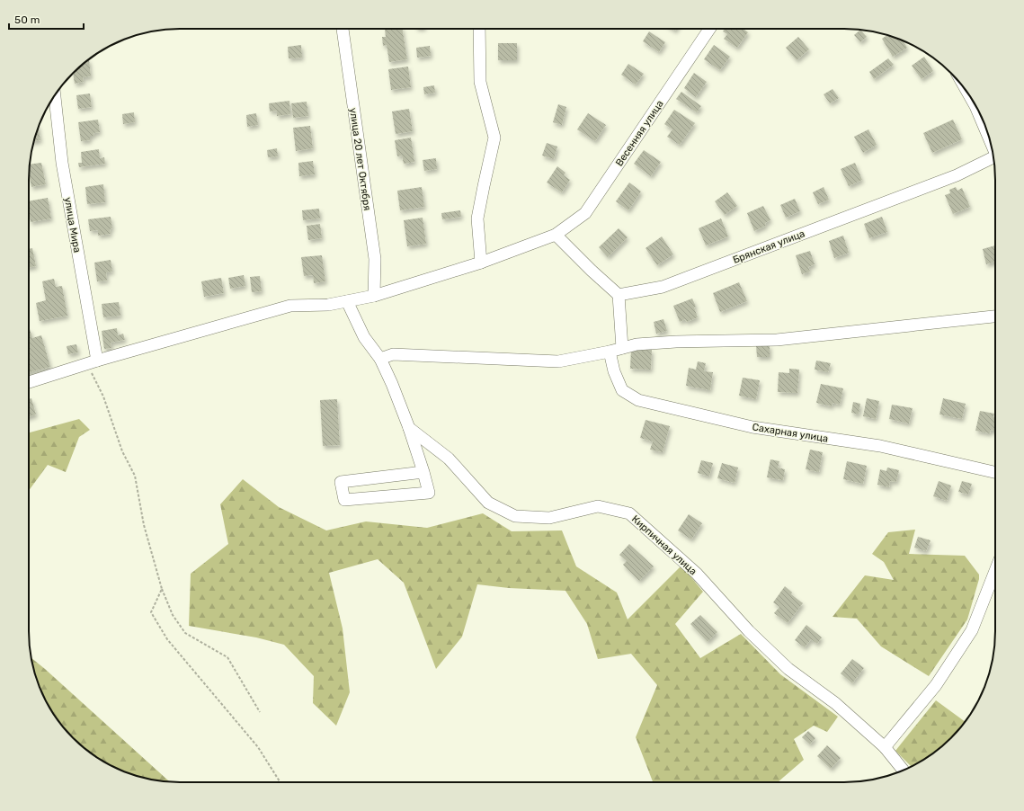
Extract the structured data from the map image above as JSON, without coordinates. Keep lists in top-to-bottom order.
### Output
{
  "streets": {
    "street": [
      "Весенняя улица",
      "улица 20 лет Октября",
      "улица Мира",
      "Брянская улица",
      "Сахарная улица",
      "Кирпичная улица"
    ]
  },
  "crossings": [
    ["Весенняя улица", "улица 20 лет Октября"],
    ["Весенняя улица", "улица Мира"]
  ],
  "scale_bar": "50 m"
}
